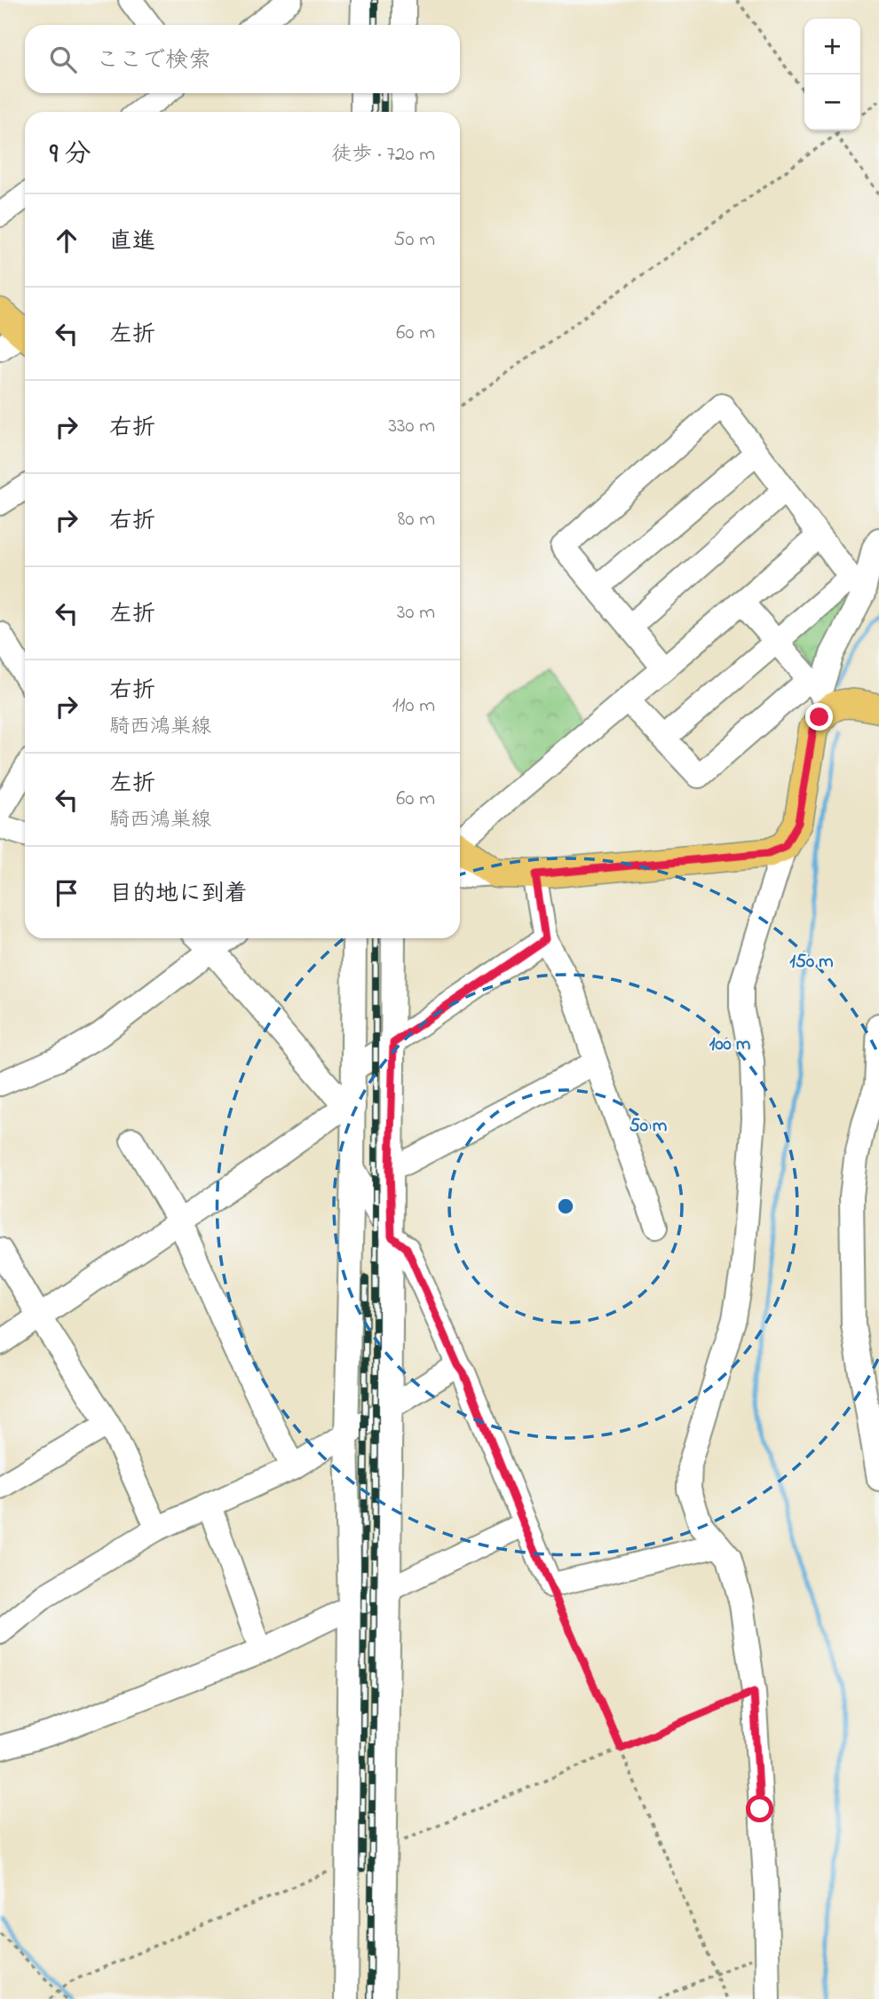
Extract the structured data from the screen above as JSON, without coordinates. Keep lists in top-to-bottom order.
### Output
{
  "page": {
    "map_buttons": ["+", "−"],
    "search": "ここで検索",
    "heading": ["9 分", "徒歩 · 720 m"],
    "list": [
      ["直進", "50 m"],
      ["左折", "60 m"],
      ["右折", "330 m"],
      ["右折", "80 m"],
      ["左折", "30 m"],
      ["右折", "騎西鴻巣線", "110 m"],
      ["左折", "騎西鴻巣線", "60 m"],
      "目的地に到着"
    ]
  },
  "rings": ["150 m", "100 m", "50 m"]
}
